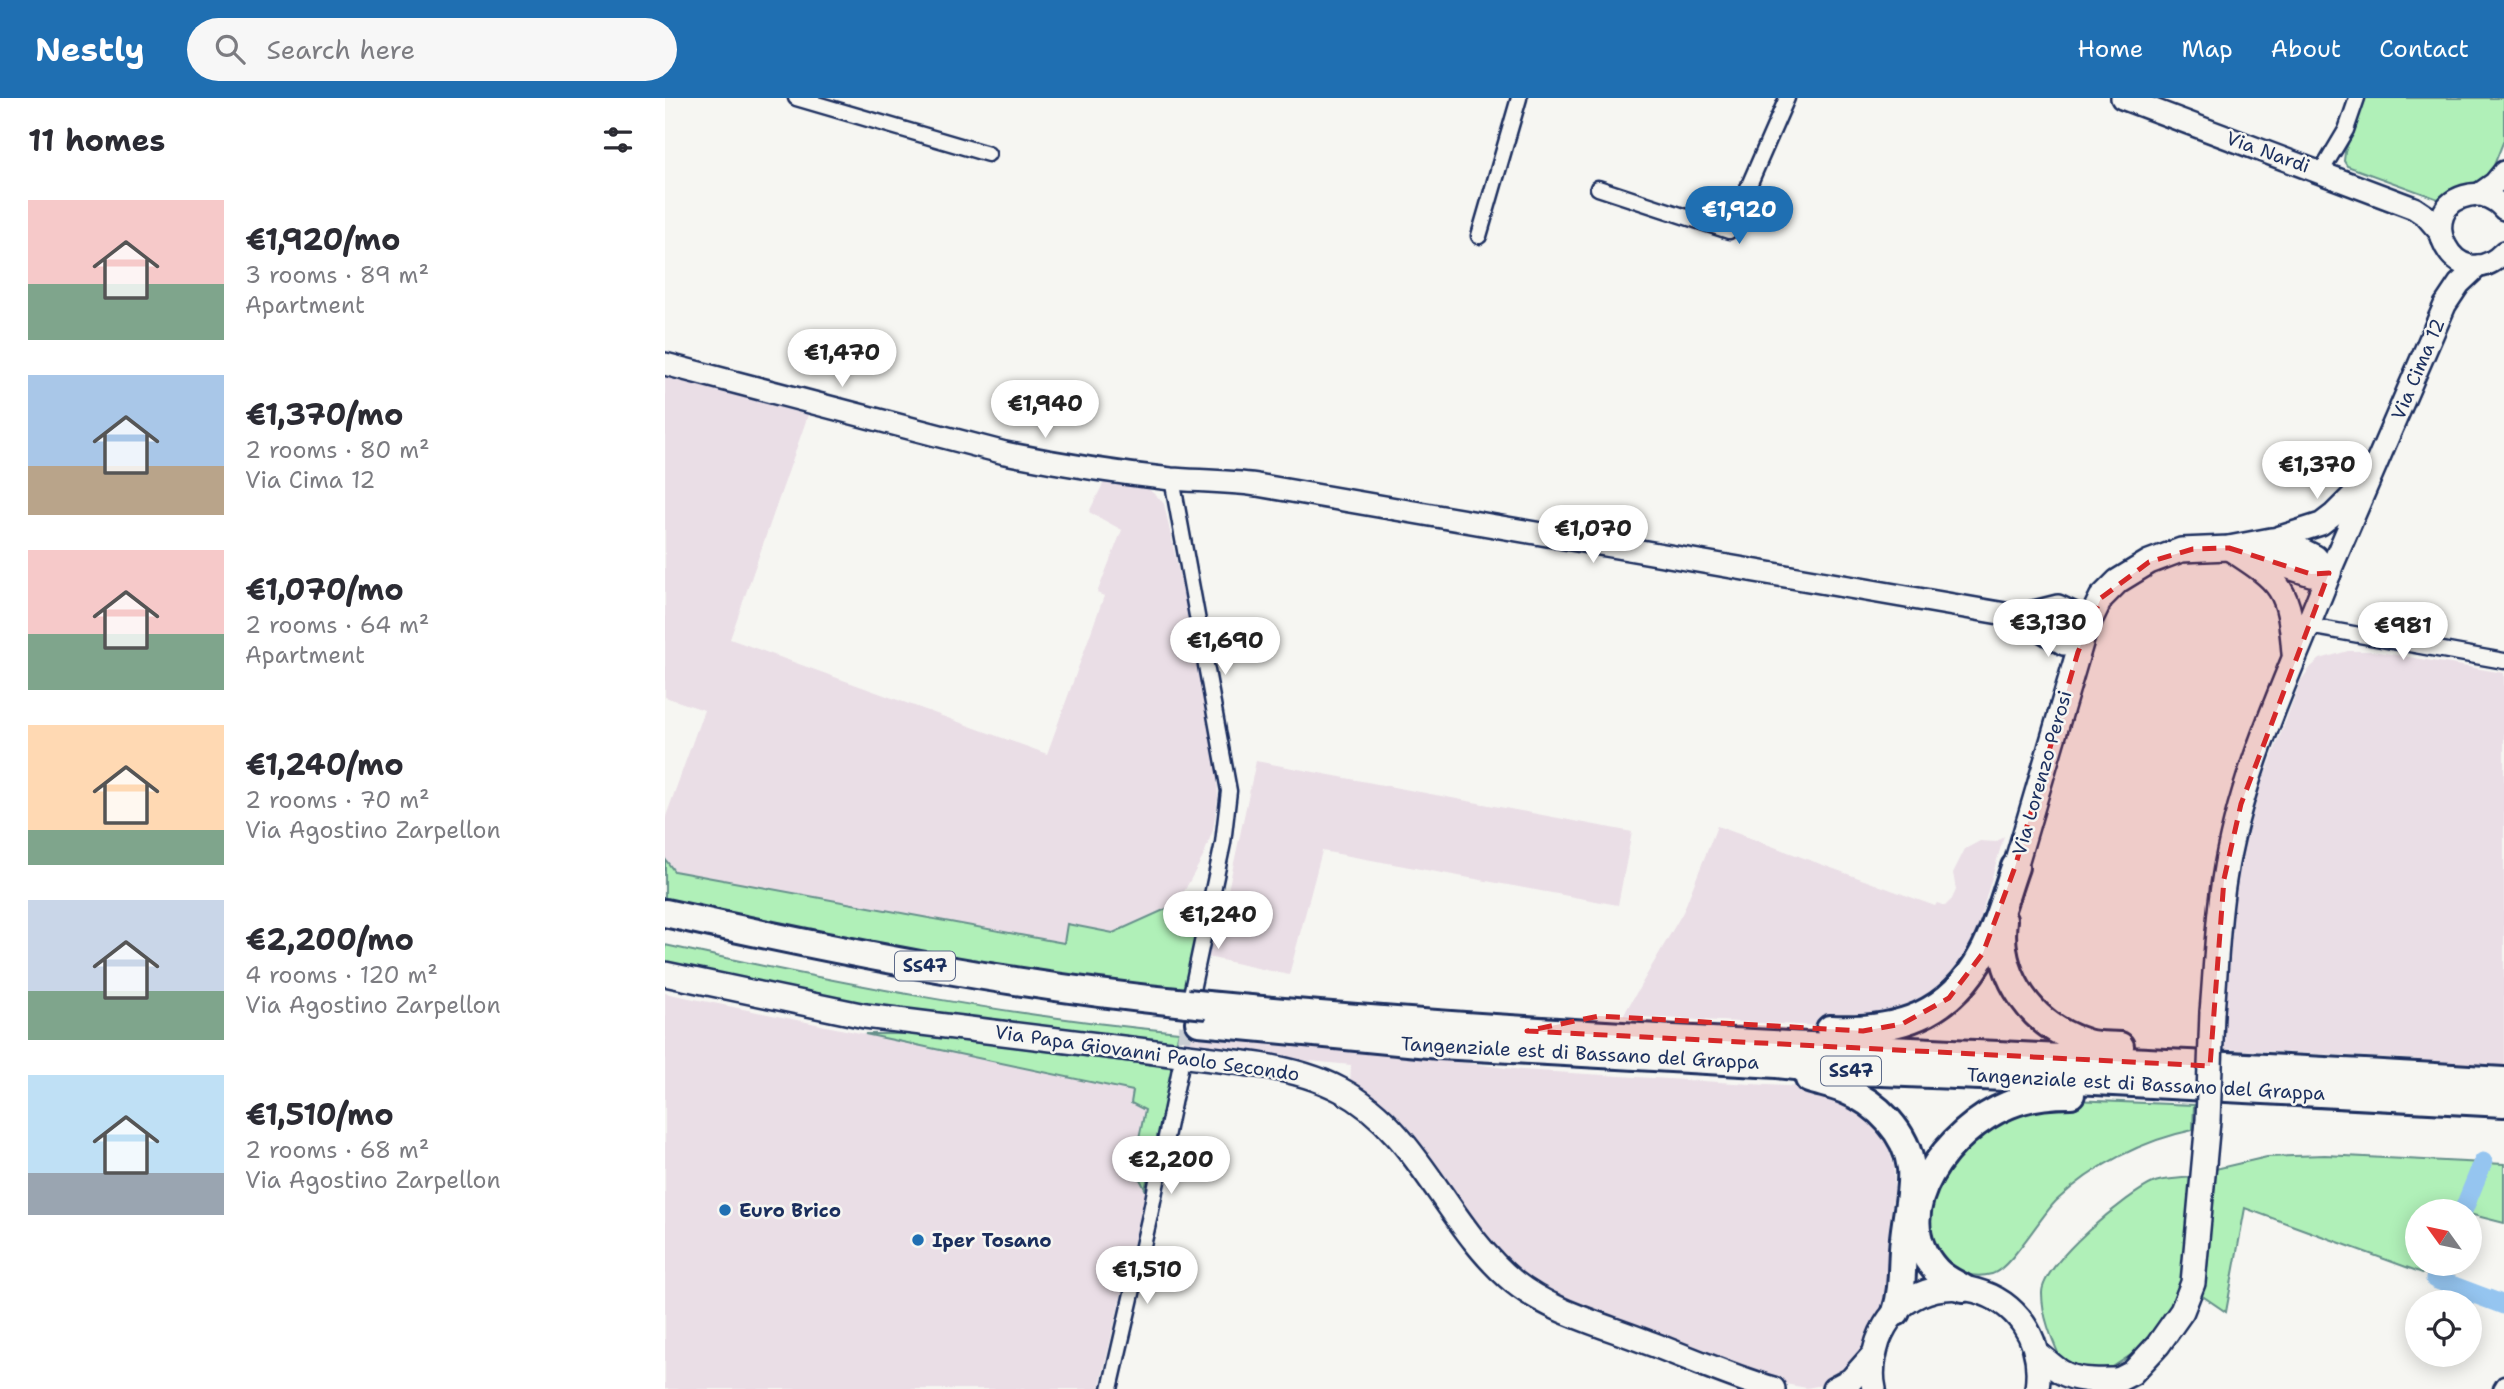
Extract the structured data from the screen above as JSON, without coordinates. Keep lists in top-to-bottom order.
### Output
{
  "streets": {
    "highway": ["SS47", "Tangenziale est di Bassano del Grappa"],
    "main road": ["Via Cima 12", "Via Lorenzo Perosi", "Via Papa Giovanni Paolo Secondo"],
    "street": ["Via Nardi"]
  },
  "crossings": [
    ["Via Cima 12", "SS47"],
    ["SS47", "Tangenziale est di Bassano del Grappa"]
  ],
  "places": ["Euro Brico", "Iper Tosano"],
  "north": "top left",
  "page": {
    "header": "Nestly",
    "search": "Search here",
    "nav": [
      "Home",
      "Map",
      "About",
      "Contact"
    ],
    "heading": "11 homes",
    "list": [
      {
        "name": "€1,920/mo",
        "note": "3 rooms · 89 m² · Apartment"
      },
      {
        "name": "€1,370/mo",
        "note": "2 rooms · 80 m² · Via Cima 12"
      },
      {
        "name": "€1,070/mo",
        "note": "2 rooms · 64 m² · Apartment"
      },
      {
        "name": "€1,240/mo",
        "note": "2 rooms · 70 m² · Via Agostino Zarpellon"
      },
      {
        "name": "€2,200/mo",
        "note": "4 rooms · 120 m² · Via Agostino Zarpellon"
      },
      {
        "name": "€1,510/mo",
        "note": "2 rooms · 68 m² · Via Agostino Zarpellon"
      }
    ],
    "price": [
      "€1,920",
      "€1,470",
      "€1,940",
      "€1,370",
      "€1,070",
      "€3,130",
      "€981",
      "€1,690",
      "€1,240",
      "€2,200",
      "€1,510"
    ]
  }
}
